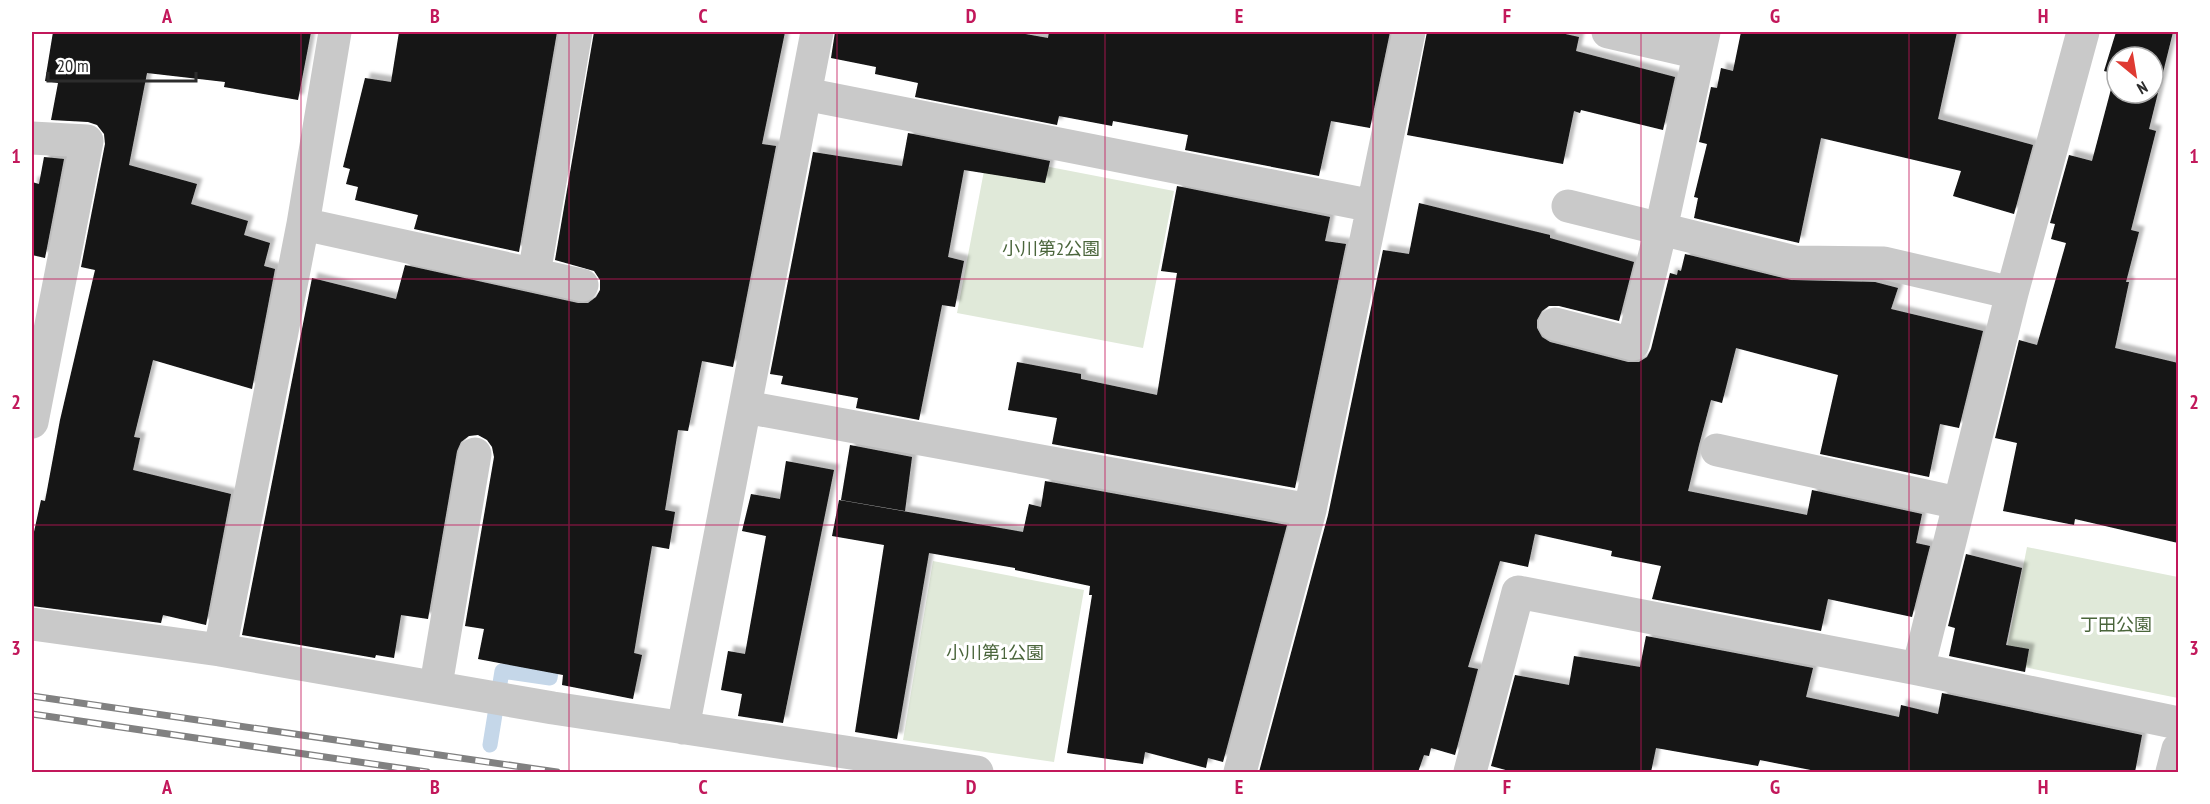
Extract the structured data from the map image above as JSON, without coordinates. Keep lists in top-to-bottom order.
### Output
{
  "parks": ["小川第2公園", "丁田公園", "小川第1公園"],
  "scale_bar": "20 m",
  "north": "bottom right",
  "grid": {
    "columns": [
      "A",
      "B",
      "C",
      "D",
      "E",
      "F",
      "G",
      "H"
    ],
    "rows": ["1", "2", "3"]
  }
}
